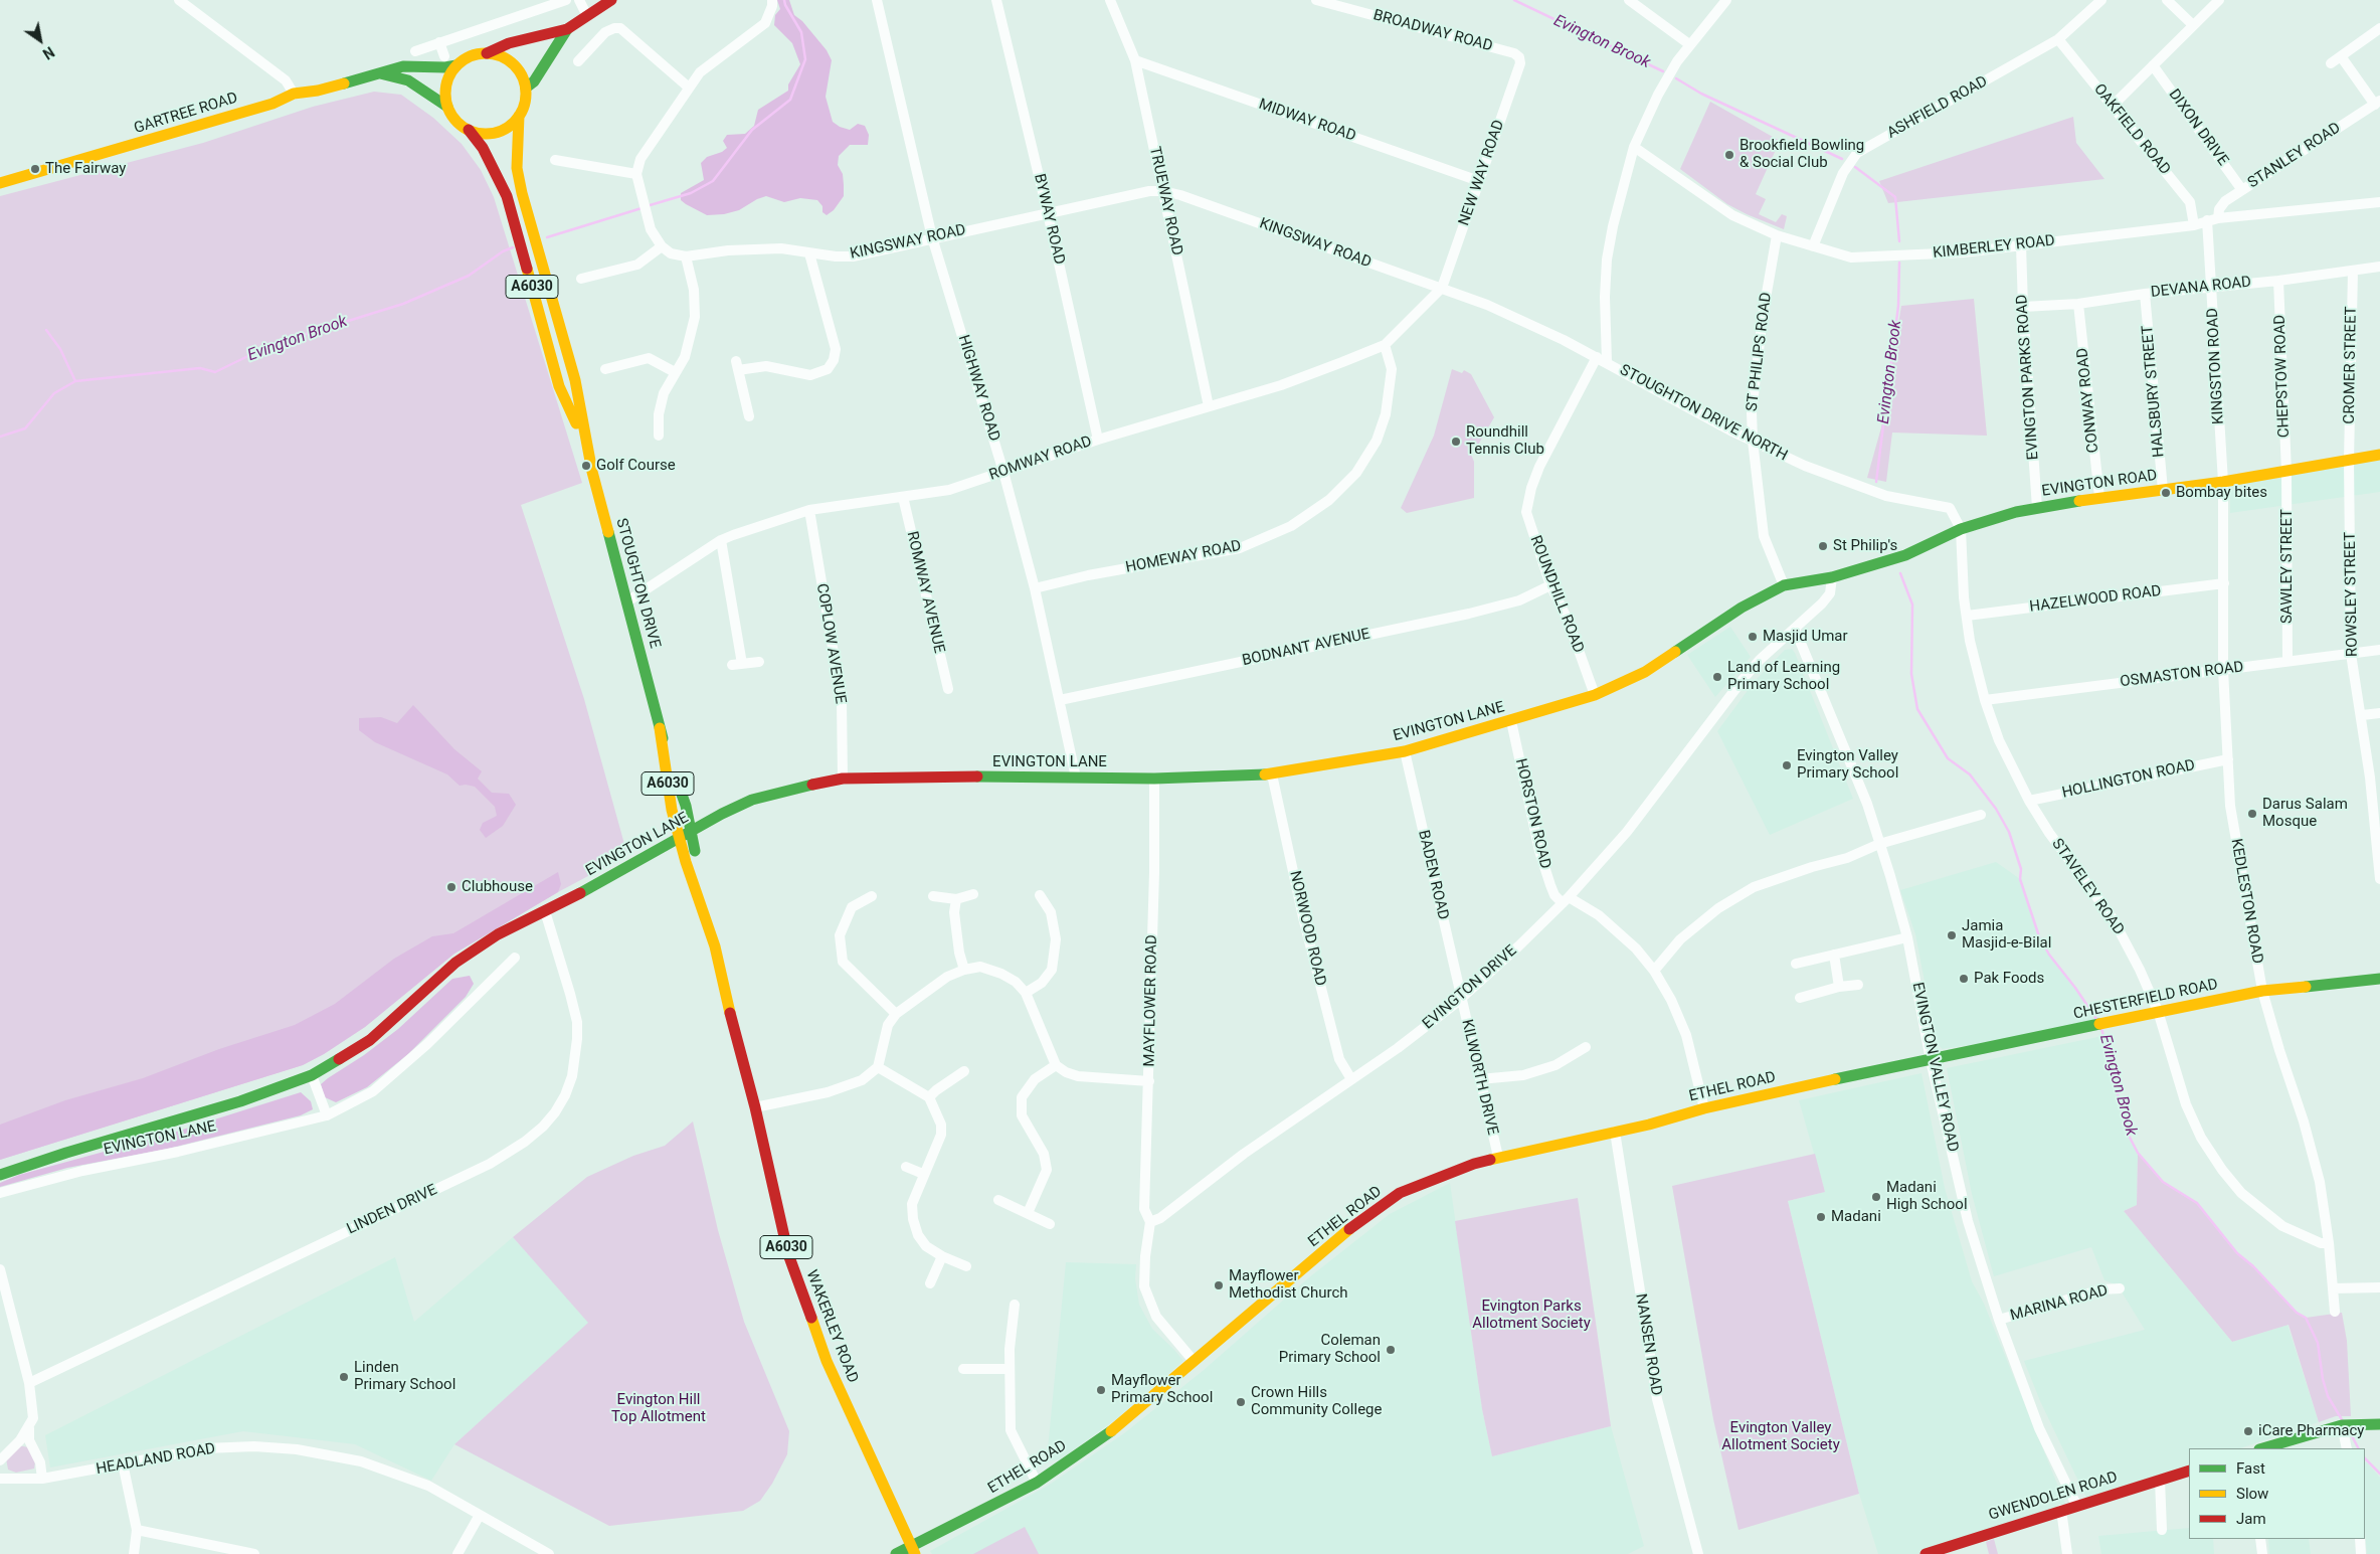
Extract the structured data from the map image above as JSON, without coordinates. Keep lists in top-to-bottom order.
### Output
{
  "streets": {
    "main road": [
      "GARTREE ROAD",
      "A6030",
      "EVINGTON ROAD",
      "STOUGHTON DRIVE",
      "EVINGTON LANE",
      "CHESTERFIELD ROAD",
      "ETHEL ROAD",
      "WAKERLEY ROAD",
      "GWENDOLEN ROAD"
    ],
    "street": [
      "BROADWAY ROAD",
      "ASHFIELD ROAD",
      "MIDWAY ROAD",
      "DIXON DRIVE",
      "OAKFIELD ROAD",
      "STANLEY ROAD",
      "NEW WAY ROAD",
      "TRUEWAY ROAD",
      "BYWAY ROAD",
      "KINGSWAY ROAD",
      "KIMBERLEY ROAD",
      "DEVANA ROAD",
      "ST PHILIPS ROAD",
      "CROMER STREET",
      "KINGSTON ROAD",
      "CHEPSTOW ROAD",
      "EVINGTON PARKS ROAD",
      "HIGHWAY ROAD",
      "HALSBURY STREET",
      "CONWAY ROAD",
      "STOUGHTON DRIVE NORTH",
      "ROMWAY ROAD",
      "HOMEWAY ROAD",
      "SAWLEY STREET",
      "ROMWAY AVENUE",
      "ROUNDHILL ROAD",
      "ROWSLEY STREET",
      "HAZELWOOD ROAD",
      "COPLOW AVENUE",
      "BODNANT AVENUE",
      "OSMASTON ROAD",
      "HOLLINGTON ROAD",
      "HORSTON ROAD",
      "BADEN ROAD",
      "STAVELEY ROAD",
      "KEDLESTON ROAD",
      "NORWOOD ROAD",
      "EVINGTON DRIVE",
      "MAYFLOWER ROAD",
      "EVINGTON VALLEY ROAD",
      "KILWORTH DRIVE",
      "LINDEN DRIVE",
      "MARINA ROAD",
      "NANSEN ROAD",
      "HEADLAND ROAD"
    ]
  },
  "crossings": [
    ["BROADWAY ROAD", "NEW WAY ROAD"],
    ["ASHFIELD ROAD", "OAKFIELD ROAD"],
    ["ASHFIELD ROAD", "KIMBERLEY ROAD"],
    ["GARTREE ROAD", "STOUGHTON DRIVE"],
    ["MIDWAY ROAD", "NEW WAY ROAD"],
    ["MIDWAY ROAD", "TRUEWAY ROAD"],
    ["DIXON DRIVE", "STANLEY ROAD"],
    ["OAKFIELD ROAD", "KIMBERLEY ROAD"],
    ["STANLEY ROAD", "KIMBERLEY ROAD"],
    ["NEW WAY ROAD", "KINGSWAY ROAD"],
    ["NEW WAY ROAD", "STOUGHTON DRIVE NORTH"],
    ["NEW WAY ROAD", "ROMWAY ROAD"],
    ["TRUEWAY ROAD", "KINGSWAY ROAD"],
    ["TRUEWAY ROAD", "ROMWAY ROAD"],
    ["BYWAY ROAD", "KINGSWAY ROAD"],
    ["BYWAY ROAD", "ROMWAY ROAD"],
    ["KINGSWAY ROAD", "HIGHWAY ROAD"],
    ["KINGSWAY ROAD", "STOUGHTON DRIVE NORTH"],
    ["KINGSWAY ROAD", "ROMWAY ROAD"],
    ["KIMBERLEY ROAD", "ST PHILIPS ROAD"],
    ["KIMBERLEY ROAD", "KINGSTON ROAD"],
    ["KIMBERLEY ROAD", "EVINGTON PARKS ROAD"],
    ["DEVANA ROAD", "CROMER STREET"],
    ["DEVANA ROAD", "KINGSTON ROAD"],
    ["DEVANA ROAD", "CHEPSTOW ROAD"],
    ["DEVANA ROAD", "EVINGTON PARKS ROAD"],
    ["DEVANA ROAD", "HALSBURY STREET"],
    ["DEVANA ROAD", "CONWAY ROAD"],
    ["ST PHILIPS ROAD", "STOUGHTON DRIVE NORTH"],
    ["ST PHILIPS ROAD", "EVINGTON LANE"],
    ["CROMER STREET", "EVINGTON ROAD"],
    ["CROMER STREET", "ROWSLEY STREET"],
    ["KINGSTON ROAD", "EVINGTON ROAD"],
    ["KINGSTON ROAD", "KEDLESTON ROAD"],
    ["CHEPSTOW ROAD", "EVINGTON ROAD"],
    ["CHEPSTOW ROAD", "SAWLEY STREET"],
    ["EVINGTON PARKS ROAD", "EVINGTON ROAD"],
    ["HIGHWAY ROAD", "ROMWAY ROAD"],
    ["HIGHWAY ROAD", "HOMEWAY ROAD"],
    ["HIGHWAY ROAD", "BODNANT AVENUE"],
    ["HIGHWAY ROAD", "EVINGTON LANE"],
    ["HALSBURY STREET", "EVINGTON ROAD"],
    ["CONWAY ROAD", "EVINGTON ROAD"],
    ["STOUGHTON DRIVE NORTH", "ROMWAY ROAD"],
    ["STOUGHTON DRIVE NORTH", "EVINGTON ROAD"],
    ["STOUGHTON DRIVE NORTH", "ROUNDHILL ROAD"],
    ["STOUGHTON DRIVE NORTH", "STAVELEY ROAD"],
    ["ROMWAY ROAD", "HOMEWAY ROAD"],
    ["ROMWAY ROAD", "STOUGHTON DRIVE"],
    ["ROMWAY ROAD", "ROMWAY AVENUE"],
    ["ROMWAY ROAD", "COPLOW AVENUE"],
    ["EVINGTON ROAD", "SAWLEY STREET"],
    ["EVINGTON ROAD", "ROWSLEY STREET"],
    ["EVINGTON ROAD", "EVINGTON LANE"],
    ["EVINGTON ROAD", "STAVELEY ROAD"],
    ["EVINGTON ROAD", "KEDLESTON ROAD"],
    ["EVINGTON ROAD", "EVINGTON DRIVE"],
    ["SAWLEY STREET", "OSMASTON ROAD"],
    ["STOUGHTON DRIVE", "EVINGTON LANE"],
    ["STOUGHTON DRIVE", "WAKERLEY ROAD"],
    ["ROUNDHILL ROAD", "BODNANT AVENUE"],
    ["ROUNDHILL ROAD", "EVINGTON LANE"],
    ["ROWSLEY STREET", "OSMASTON ROAD"],
    ["HAZELWOOD ROAD", "STAVELEY ROAD"],
    ["HAZELWOOD ROAD", "KEDLESTON ROAD"],
    ["COPLOW AVENUE", "EVINGTON LANE"],
    ["OSMASTON ROAD", "STAVELEY ROAD"],
    ["OSMASTON ROAD", "KEDLESTON ROAD"],
    ["EVINGTON LANE", "HORSTON ROAD"],
    ["EVINGTON LANE", "BADEN ROAD"],
    ["EVINGTON LANE", "NORWOOD ROAD"],
    ["EVINGTON LANE", "EVINGTON DRIVE"],
    ["EVINGTON LANE", "MAYFLOWER ROAD"],
    ["EVINGTON LANE", "LINDEN DRIVE"],
    ["EVINGTON LANE", "WAKERLEY ROAD"],
    ["HOLLINGTON ROAD", "STAVELEY ROAD"],
    ["HOLLINGTON ROAD", "KEDLESTON ROAD"],
    ["HORSTON ROAD", "EVINGTON DRIVE"],
    ["BADEN ROAD", "EVINGTON DRIVE"],
    ["BADEN ROAD", "KILWORTH DRIVE"],
    ["STAVELEY ROAD", "KEDLESTON ROAD"],
    ["STAVELEY ROAD", "CHESTERFIELD ROAD"],
    ["KEDLESTON ROAD", "CHESTERFIELD ROAD"],
    ["NORWOOD ROAD", "EVINGTON DRIVE"],
    ["EVINGTON DRIVE", "MAYFLOWER ROAD"],
    ["EVINGTON DRIVE", "EVINGTON VALLEY ROAD"],
    ["EVINGTON DRIVE", "KILWORTH DRIVE"],
    ["CHESTERFIELD ROAD", "EVINGTON VALLEY ROAD"],
    ["CHESTERFIELD ROAD", "ETHEL ROAD"],
    ["EVINGTON VALLEY ROAD", "ETHEL ROAD"],
    ["EVINGTON VALLEY ROAD", "MARINA ROAD"],
    ["EVINGTON VALLEY ROAD", "GWENDOLEN ROAD"],
    ["KILWORTH DRIVE", "ETHEL ROAD"],
    ["ETHEL ROAD", "WAKERLEY ROAD"],
    ["ETHEL ROAD", "NANSEN ROAD"]
  ],
  "water": ["Evington Brook"],
  "parks": ["Evington Parks Allotment Society", "Evington Hill Top Allotment", "Evington Valley Allotment Society"],
  "places": [
    "Brookfield Bowling & Social Club",
    "The Fairway",
    "Roundhill Tennis Club",
    "Golf Course",
    "Bombay bites",
    "St Philip's",
    "Masjid Umar",
    "Land of Learning Primary School",
    "Evington Valley Primary School",
    "Darus Salam Mosque",
    "Clubhouse",
    "Jamia Masjid-e-Bilal",
    "Pak Foods",
    "Madani High School",
    "Madani",
    "Mayflower Methodist Church",
    "Coleman Primary School",
    "Linden Primary School",
    "Mayflower Primary School",
    "Crown Hills Community College",
    "iCare Pharmacy"
  ],
  "legend": ["Fast", "Slow", "Jam"],
  "north": "bottom right"
}
